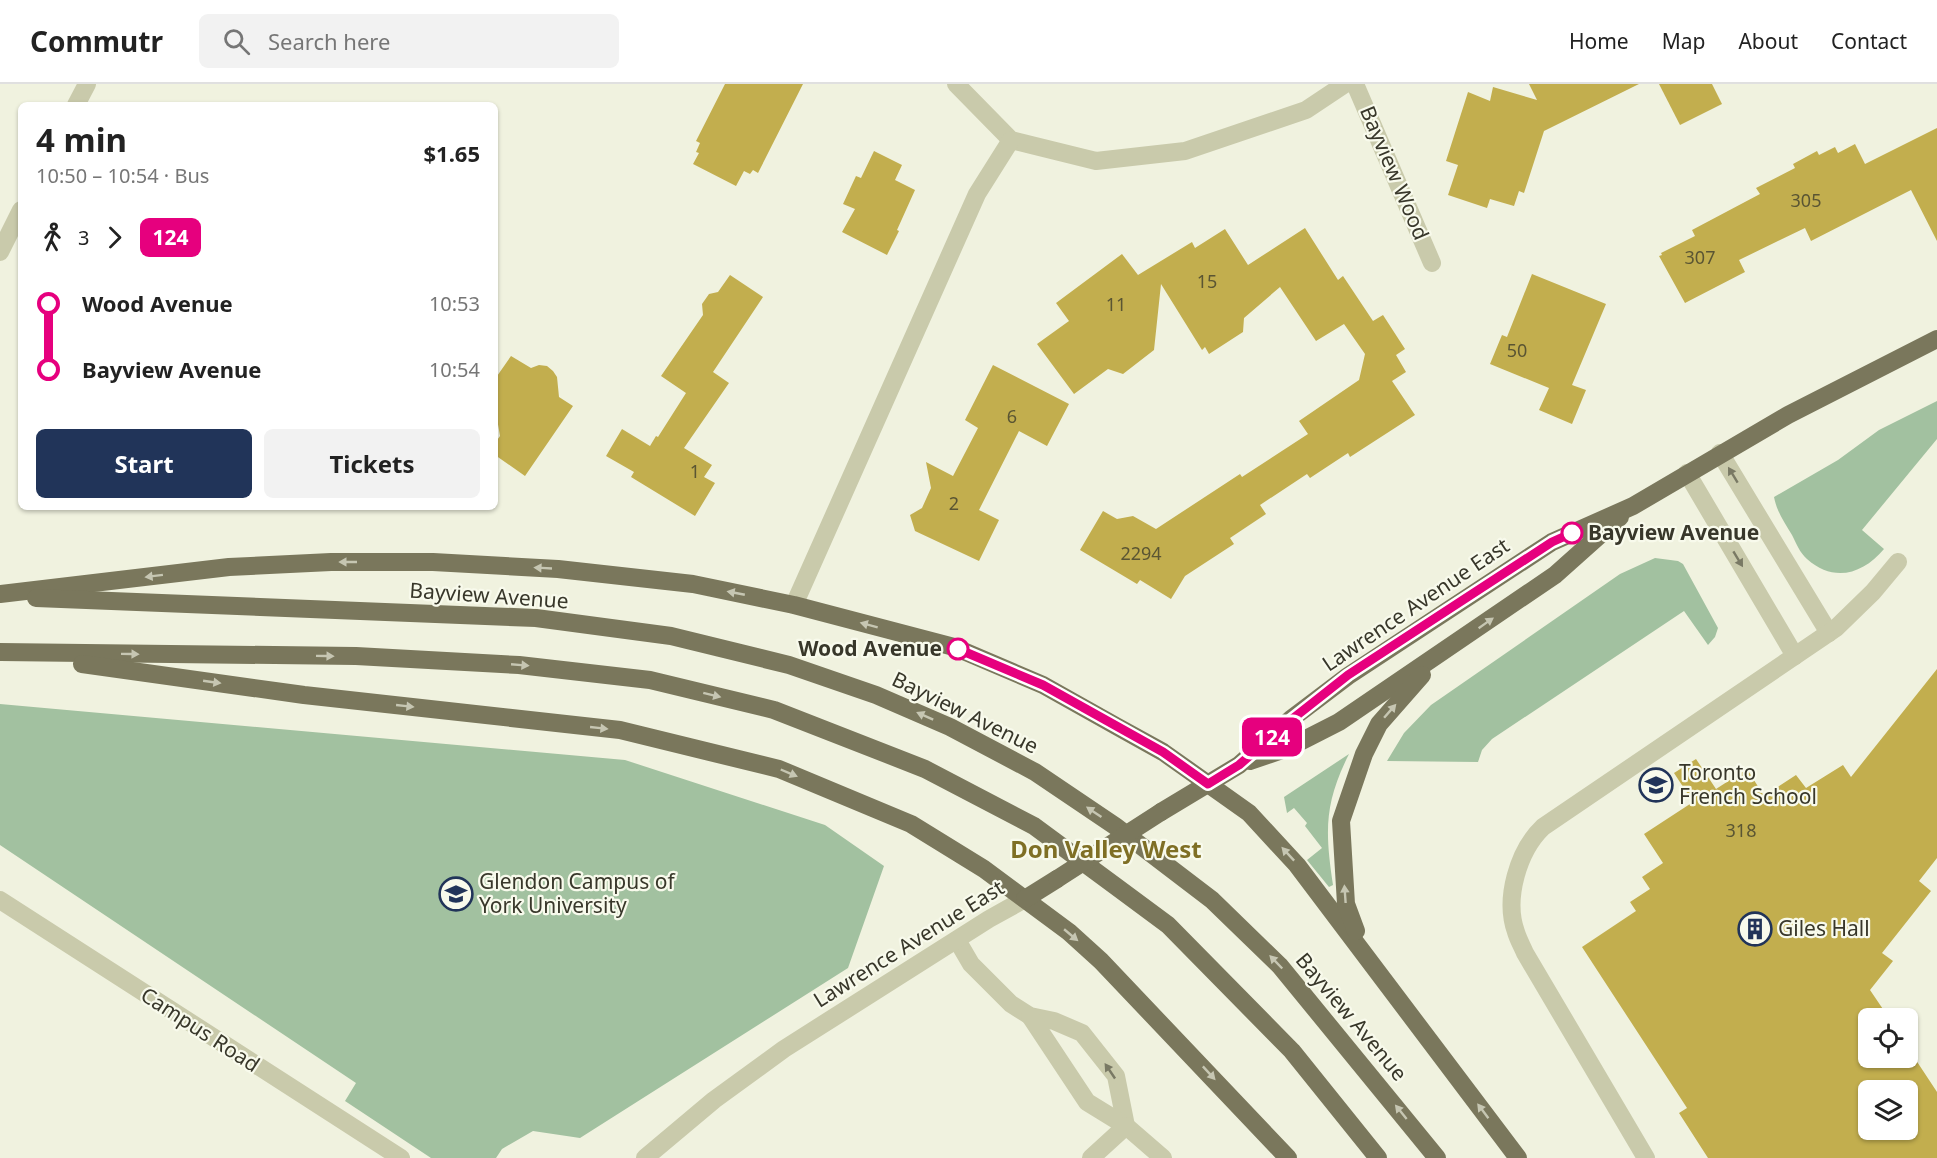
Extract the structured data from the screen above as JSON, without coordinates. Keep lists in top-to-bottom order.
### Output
{
  "streets": {
    "main road": ["Bayview Avenue", "Lawrence Avenue East"],
    "street": ["Bayview Wood", "Campus Road"]
  },
  "districts": ["Don Valley West"],
  "places": {
    "other": ["Bayview Avenue", "Wood Avenue"],
    "school or university": ["Toronto French School", "Glendon Campus of York University"],
    "building": ["Giles Hall"]
  },
  "lines": ["bus line 124"],
  "house_numbers": [
    "305",
    "307",
    "15",
    "11",
    "50",
    "6",
    "1",
    "2",
    "2294",
    "318"
  ],
  "page": {
    "header": "Commutr",
    "search": "Search here",
    "nav": [
      "Home",
      "Map",
      "About",
      "Contact"
    ],
    "on_map": "124",
    "heading": ["4 min", "10:50 – 10:54 · Bus", "$1.65"],
    "legs": ["3", "124"],
    "list": [
      {
        "name": "Wood Avenue",
        "value": "10:53"
      },
      {
        "name": "Bayview Avenue",
        "value": "10:54"
      }
    ],
    "buttons": ["Start", "Tickets"]
  }
}
